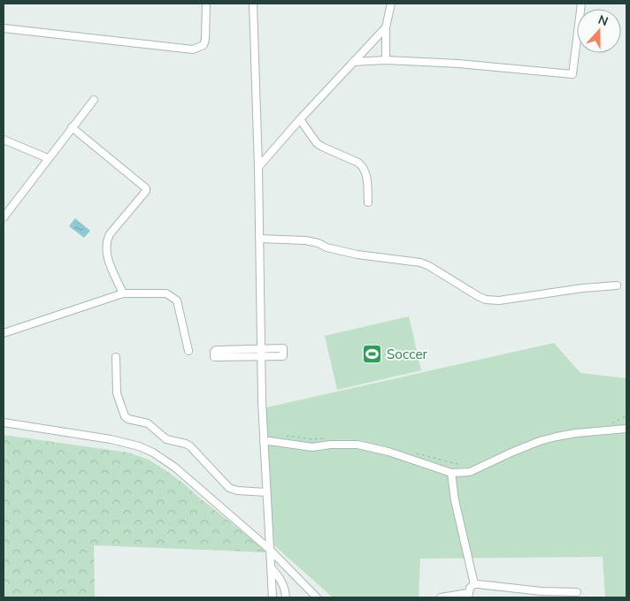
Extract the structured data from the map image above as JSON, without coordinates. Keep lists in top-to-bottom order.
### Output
{
  "places": {
    "sports": ["Soccer"]
  },
  "north": "top"
}
